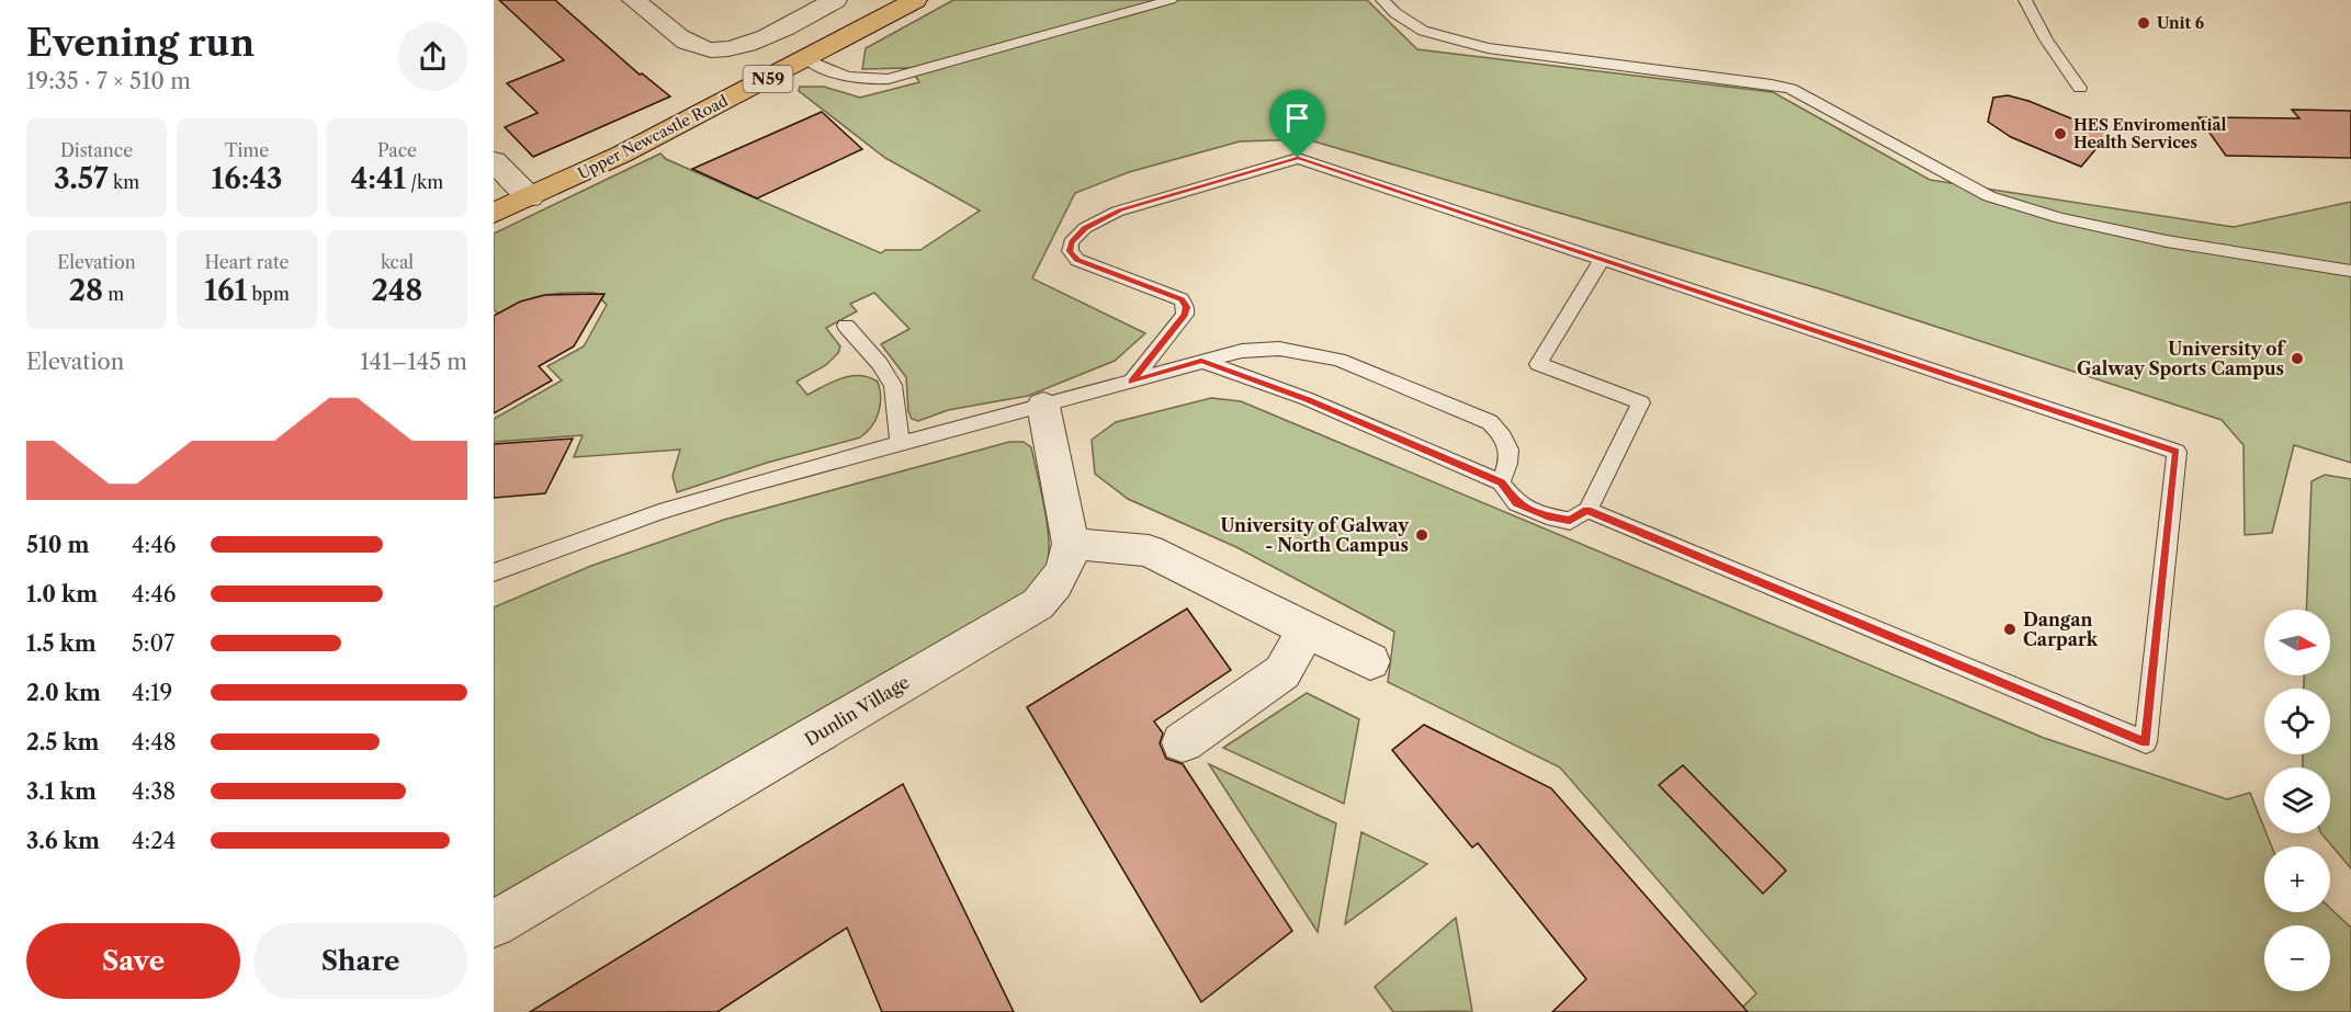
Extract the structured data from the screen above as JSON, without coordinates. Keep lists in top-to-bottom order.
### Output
{
  "streets": {
    "main road": ["N59", "Upper Newcastle Road"],
    "street": ["Dunlin Village"]
  },
  "places": [
    "Unit 6",
    "HES Enviromential Health Services",
    "University of Galway Sports Campus",
    "University of Galway - North Campus",
    "Dangan Carpark"
  ],
  "north": "right",
  "page": {
    "heading": ["Evening run", "19:35 · 7 × 510 m"],
    "stats": [
      ["Distance", "3.57 km"],
      ["Time", "16:43"],
      ["Pace", "4:41 /km"],
      ["Elevation", "28 m"],
      ["Heart rate", "161 bpm"],
      ["kcal", "248"]
    ],
    "chart": ["Elevation", "141–145 m"],
    "list": [
      {
        "name": "510 m",
        "note": "4:46"
      },
      {
        "name": "1.0 km",
        "note": "4:46"
      },
      {
        "name": "1.5 km",
        "note": "5:07"
      },
      {
        "name": "2.0 km",
        "note": "4:19"
      },
      {
        "name": "2.5 km",
        "note": "4:48"
      },
      {
        "name": "3.1 km",
        "note": "4:38"
      },
      {
        "name": "3.6 km",
        "note": "4:24"
      }
    ],
    "map_buttons": ["+", "−"],
    "buttons": ["Save", "Share"]
  }
}
